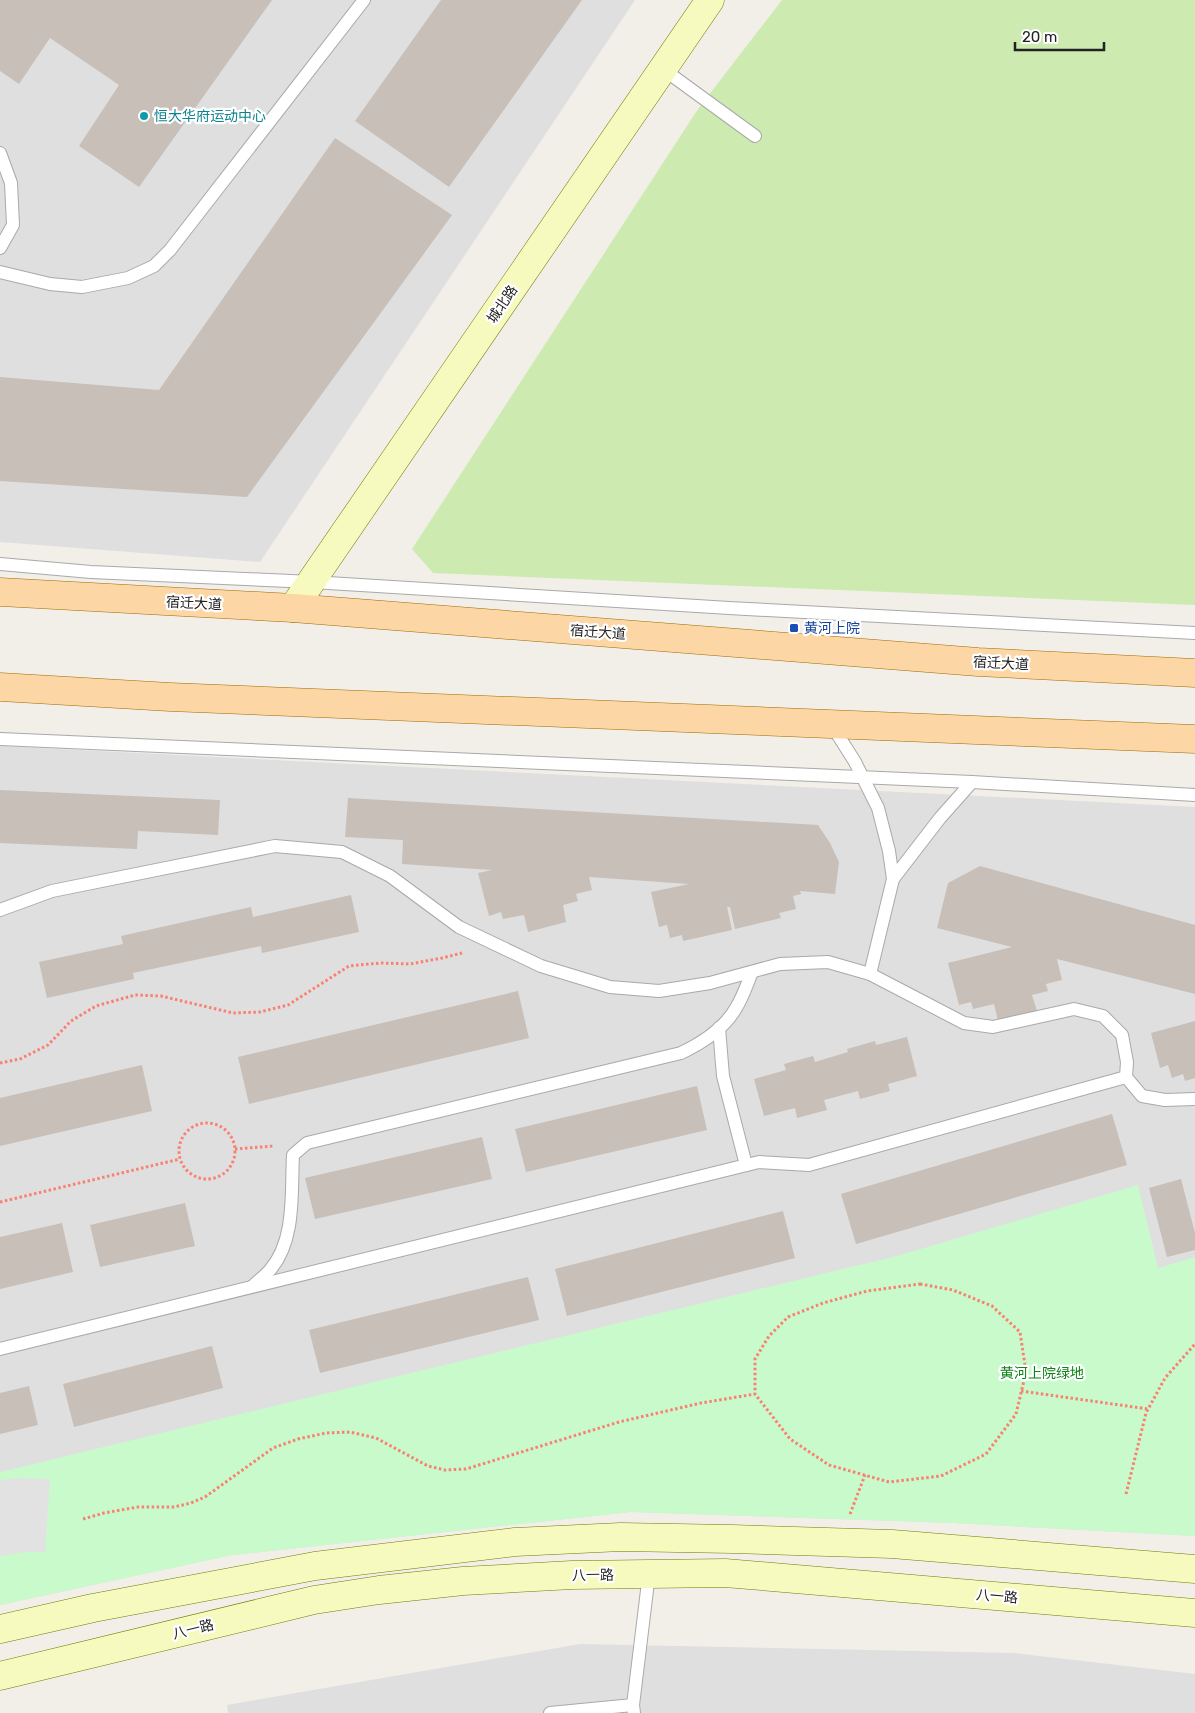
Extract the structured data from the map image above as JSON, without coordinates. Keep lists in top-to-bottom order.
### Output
{
  "streets": {
    "main road": ["城北路", "宿迁大道", "八一路"]
  },
  "crossings": [
    ["城北路", "宿迁大道"]
  ],
  "parks": ["黄河上院绿地"],
  "places": {
    "other": ["恒大华府运动中心"],
    "transit": ["黄河上院"]
  },
  "scale_bar": "20 m"
}
